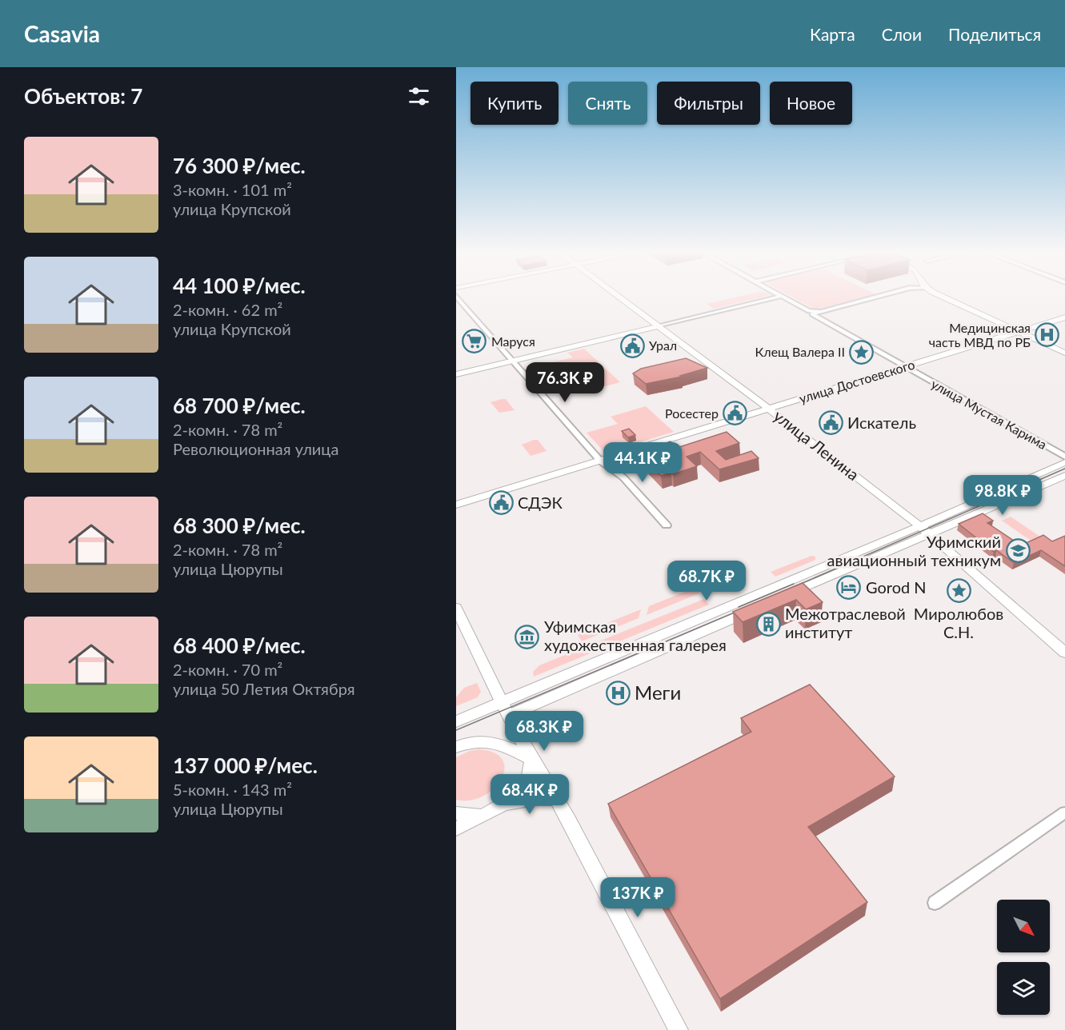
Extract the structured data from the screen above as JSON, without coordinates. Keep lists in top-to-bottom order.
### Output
{
  "streets": {
    "main road": ["улица Достоевского", "улица Ленина"],
    "street": ["улица Мустая Карима"]
  },
  "crossings": [
    ["улица Достоевского", "улица Мустая Карима"],
    ["улица Достоевского", "улица Ленина"]
  ],
  "places": {
    "hospital": ["Медицинская часть МВД по РБ", "Меги"],
    "supermarket": ["Маруся"],
    "public building": [
      "Урал",
      "Росестер",
      "Искатель",
      "СДЭК"
    ],
    "place": ["Клещ Валера II", "Миролюбов С.Н."],
    "school or university": ["Уфимский авиационный техникум"],
    "hotel": ["Gorod N"],
    "building": ["Межотраслевой институт"],
    "museum": ["Уфимская художественная галерея"]
  },
  "north": "bottom right",
  "page": {
    "header": "Casavia",
    "nav": ["Карта", "Слои", "Поделиться"],
    "heading": "Объектов: 7",
    "chip": [
      "Купить",
      "Снять",
      "Фильтры",
      "Новое"
    ],
    "list": [
      {
        "name": "76 300 ₽/мес.",
        "note": "3-комн. · 101 m² · улица Крупской"
      },
      {
        "name": "44 100 ₽/мес.",
        "note": "2-комн. · 62 m² · улица Крупской"
      },
      {
        "name": "68 700 ₽/мес.",
        "note": "2-комн. · 78 m² · Революционная улица"
      },
      {
        "name": "68 300 ₽/мес.",
        "note": "2-комн. · 78 m² · улица Цюрупы"
      },
      {
        "name": "68 400 ₽/мес.",
        "note": "2-комн. · 70 m² · улица 50 Летия Октября"
      },
      {
        "name": "137 000 ₽/мес.",
        "note": "5-комн. · 143 m² · улица Цюрупы"
      }
    ],
    "price": [
      "76.3K ₽",
      "44.1K ₽",
      "98.8K ₽",
      "68.7K ₽",
      "68.3K ₽",
      "68.4K ₽",
      "137K ₽"
    ]
  }
}
